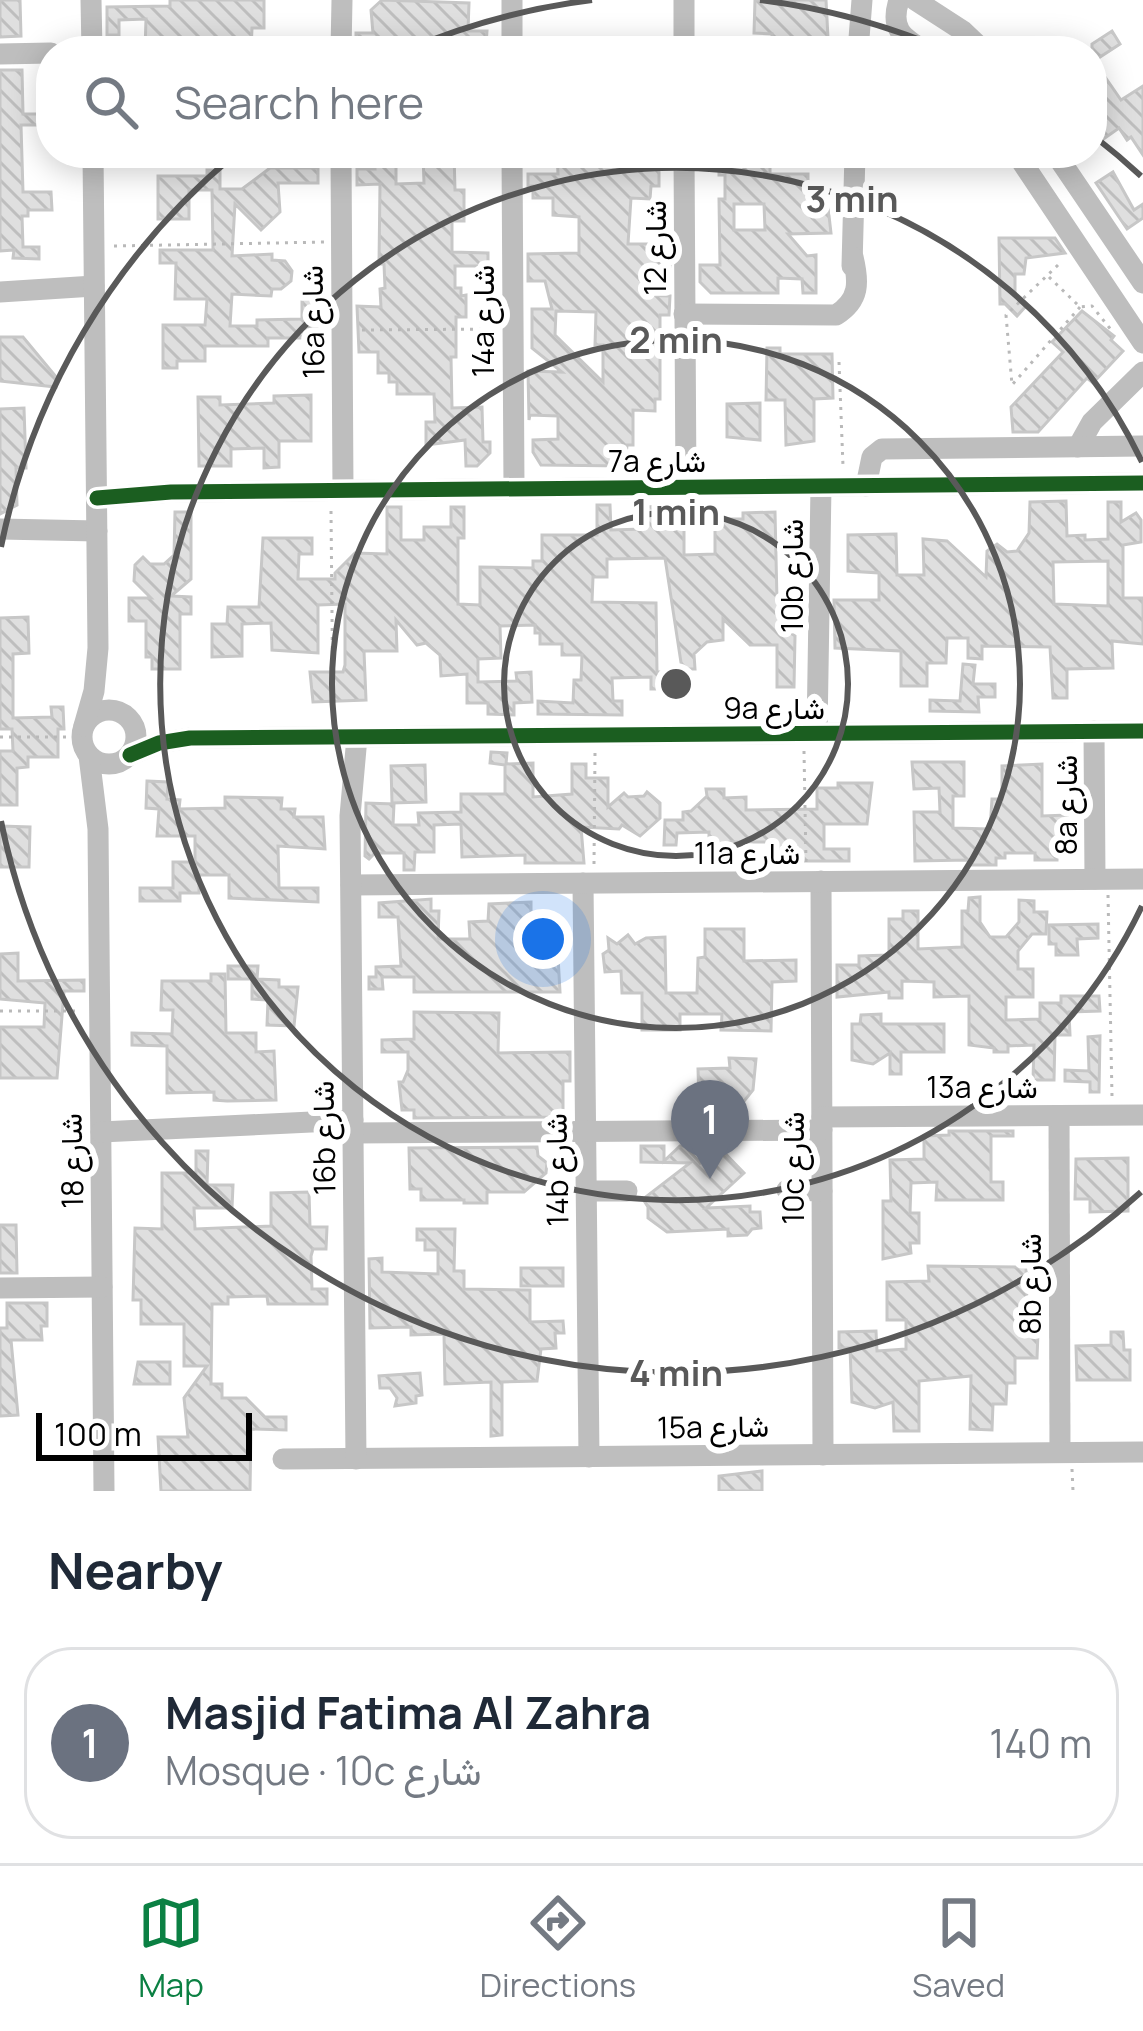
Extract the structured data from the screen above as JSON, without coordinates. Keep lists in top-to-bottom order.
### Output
{
  "streets": {
    "street": [
      "شارع 12",
      "14a شارع",
      "16a شارع",
      "7a شارع",
      "10b شارع",
      "9a شارع",
      "8a شارع",
      "11a شارع",
      "13a شارع",
      "16b شارع",
      "شارع 18",
      "10c شارع",
      "14b شارع",
      "8b شارع",
      "15a شارع"
    ]
  },
  "crossings": [
    ["شارع 12", "7a شارع"],
    ["14a شارع", "7a شارع"],
    ["16a شارع", "7a شارع"],
    ["7a شارع", "10b شارع"],
    ["7a شارع", "شارع 18"],
    ["10b شارع", "9a شارع"],
    ["9a شارع", "8a شارع"],
    ["9a شارع", "16b شارع"],
    ["9a شارع", "شارع 18"],
    ["8a شارع", "11a شارع"],
    ["11a شارع", "16b شارع"],
    ["11a شارع", "10c شارع"],
    ["11a شارع", "14b شارع"],
    ["13a شارع", "16b شارع"],
    ["13a شارع", "شارع 18"],
    ["13a شارع", "10c شارع"],
    ["13a شارع", "14b شارع"],
    ["13a شارع", "8b شارع"],
    ["16b شارع", "15a شارع"],
    ["10c شارع", "15a شارع"],
    ["14b شارع", "15a شارع"],
    ["8b شارع", "15a شارع"]
  ],
  "scale_bar": "100 m",
  "page": {
    "search": "Search here",
    "pins": "1",
    "scale": "100 m",
    "heading": "Nearby",
    "list": [
      {
        "mark": "1",
        "name": "Masjid Fatima Al Zahra",
        "note": "Mosque · 10c شارع",
        "value": "140 m"
      }
    ],
    "nav": ["Map", "Directions", "Saved"]
  },
  "rings": [
    "3 min",
    "2 min",
    "1 min",
    "4 min"
  ]
}
